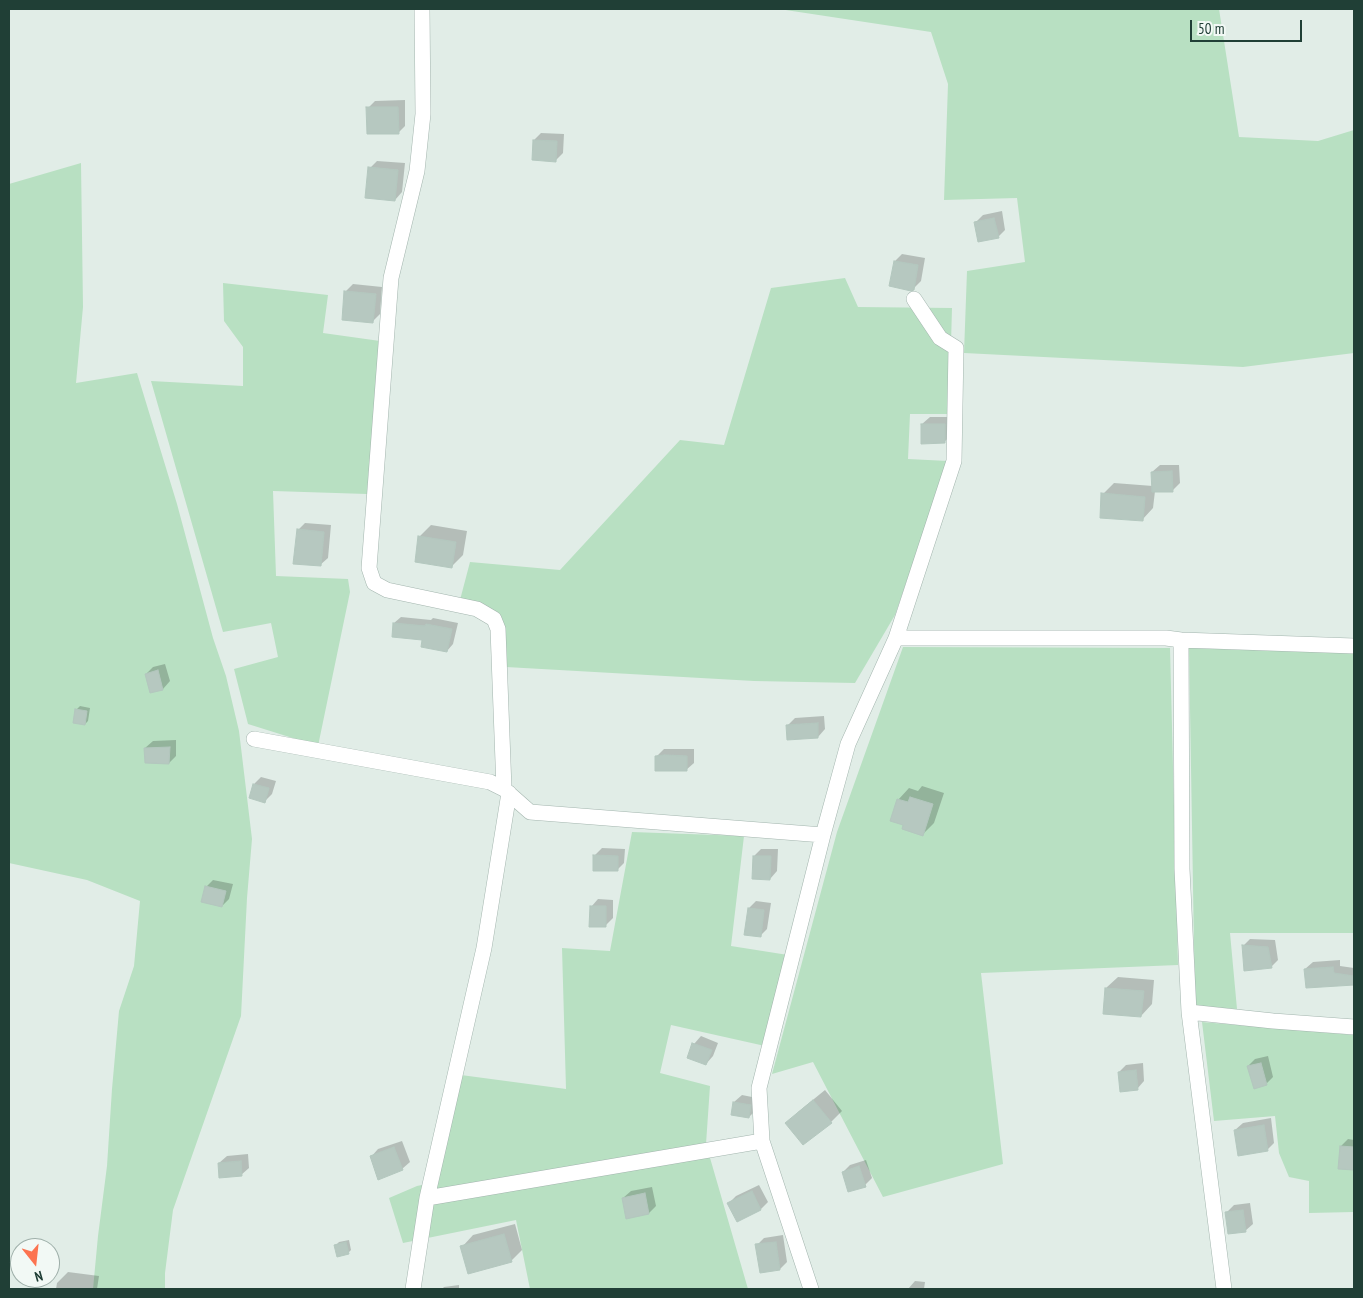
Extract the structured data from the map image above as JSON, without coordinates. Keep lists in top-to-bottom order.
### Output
{
  "scale_bar": "50 m",
  "north": "bottom"
}
